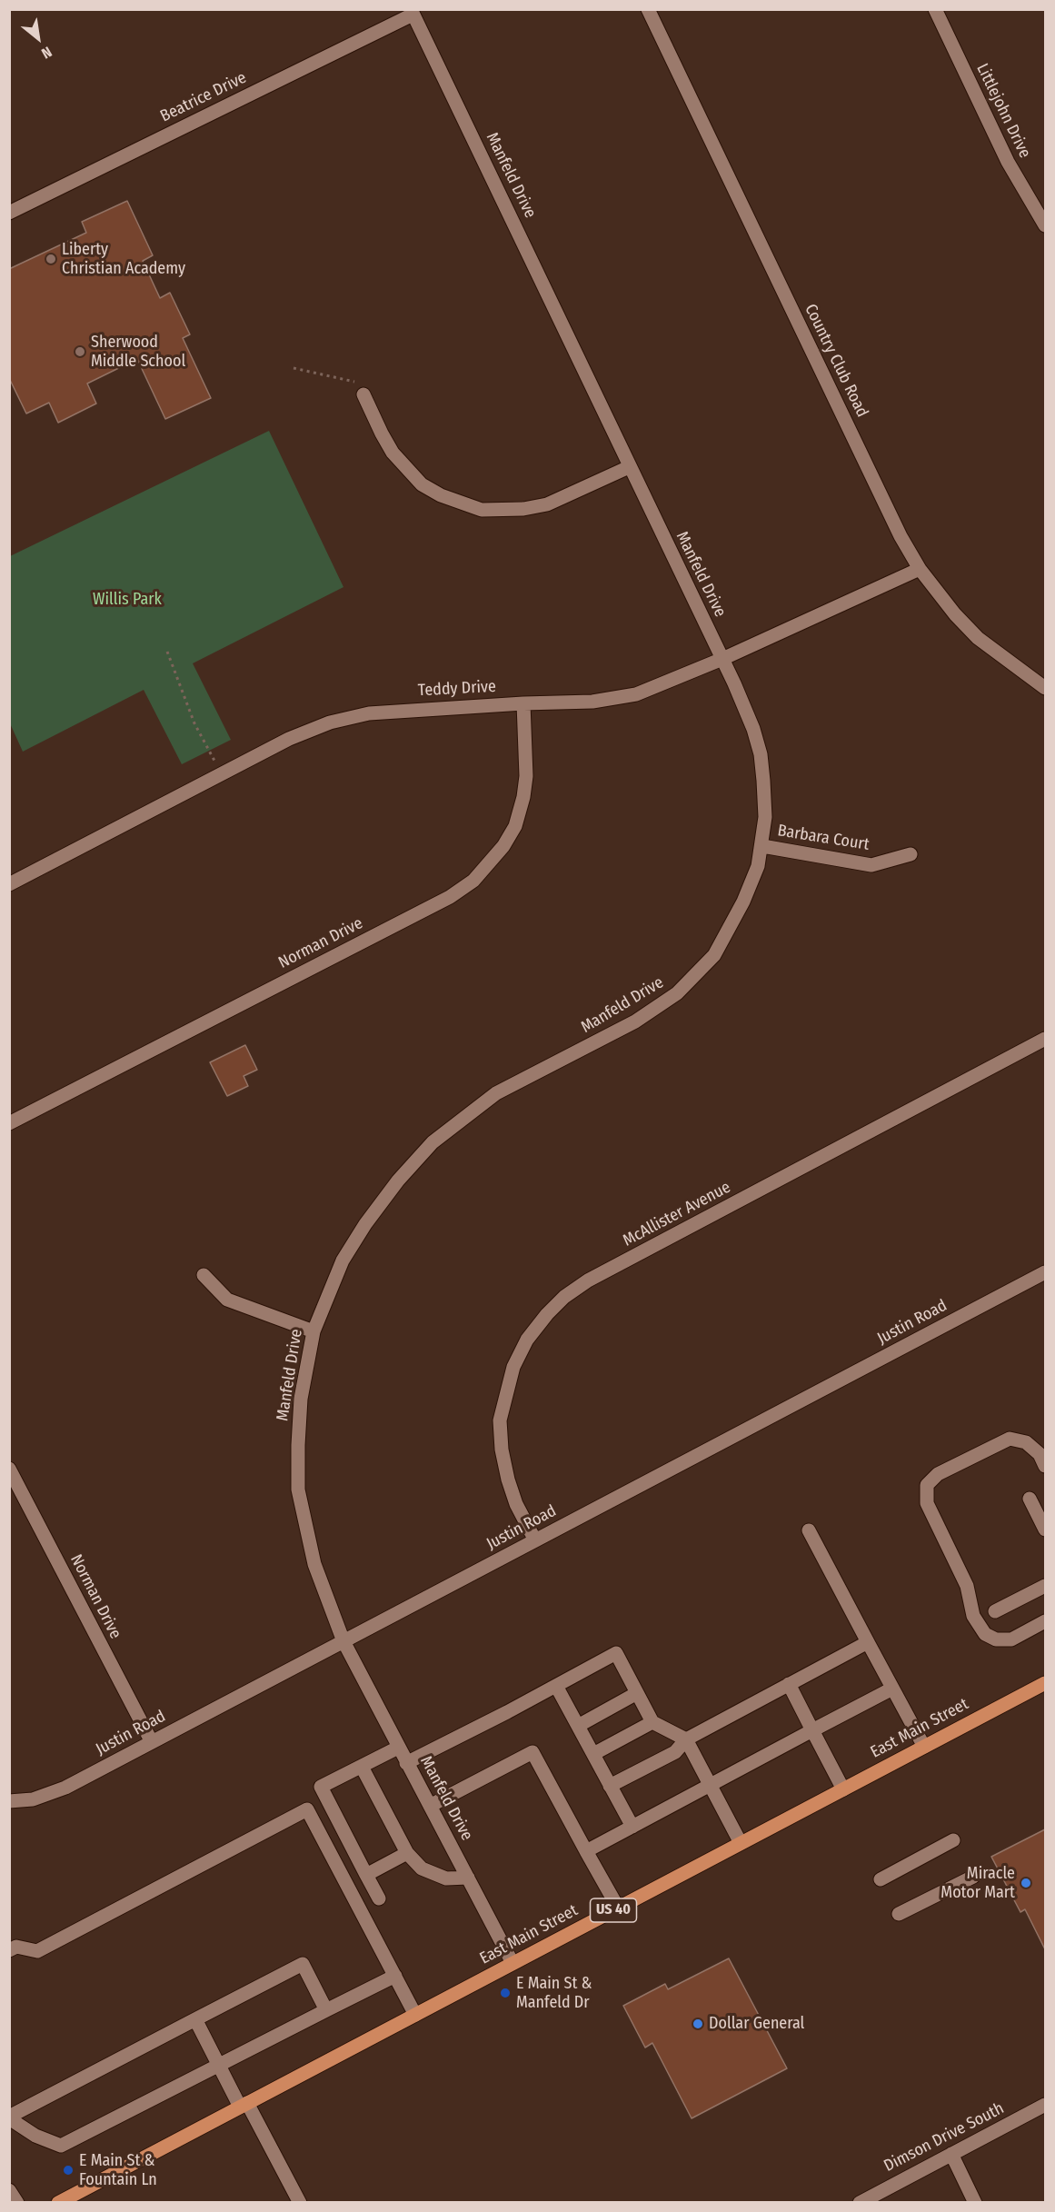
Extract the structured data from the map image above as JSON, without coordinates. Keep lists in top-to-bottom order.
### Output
{
  "streets": {
    "main road": ["East Main Street", "US 40"],
    "street": [
      "Beatrice Drive",
      "Littlejohn Drive",
      "Manfeld Drive",
      "Country Club Road",
      "Teddy Drive",
      "Barbara Court",
      "Norman Drive",
      "McAllister Avenue",
      "Justin Road",
      "Dimson Drive South"
    ]
  },
  "crossings": [
    ["Beatrice Drive", "Manfeld Drive"],
    ["Manfeld Drive", "Teddy Drive"],
    ["Manfeld Drive", "Barbara Court"],
    ["Manfeld Drive", "Justin Road"],
    ["Manfeld Drive", "East Main Street"],
    ["Country Club Road", "Teddy Drive"],
    ["Teddy Drive", "Norman Drive"],
    ["Norman Drive", "Justin Road"],
    ["McAllister Avenue", "Justin Road"]
  ],
  "parks": ["Willis Park"],
  "places": [
    "Liberty Christian Academy",
    "Sherwood Middle School",
    "Miracle Motor Mart",
    "E Main St & Manfeld Dr",
    "Dollar General",
    "E Main St & Fountain Ln"
  ],
  "north": "bottom right"
}
